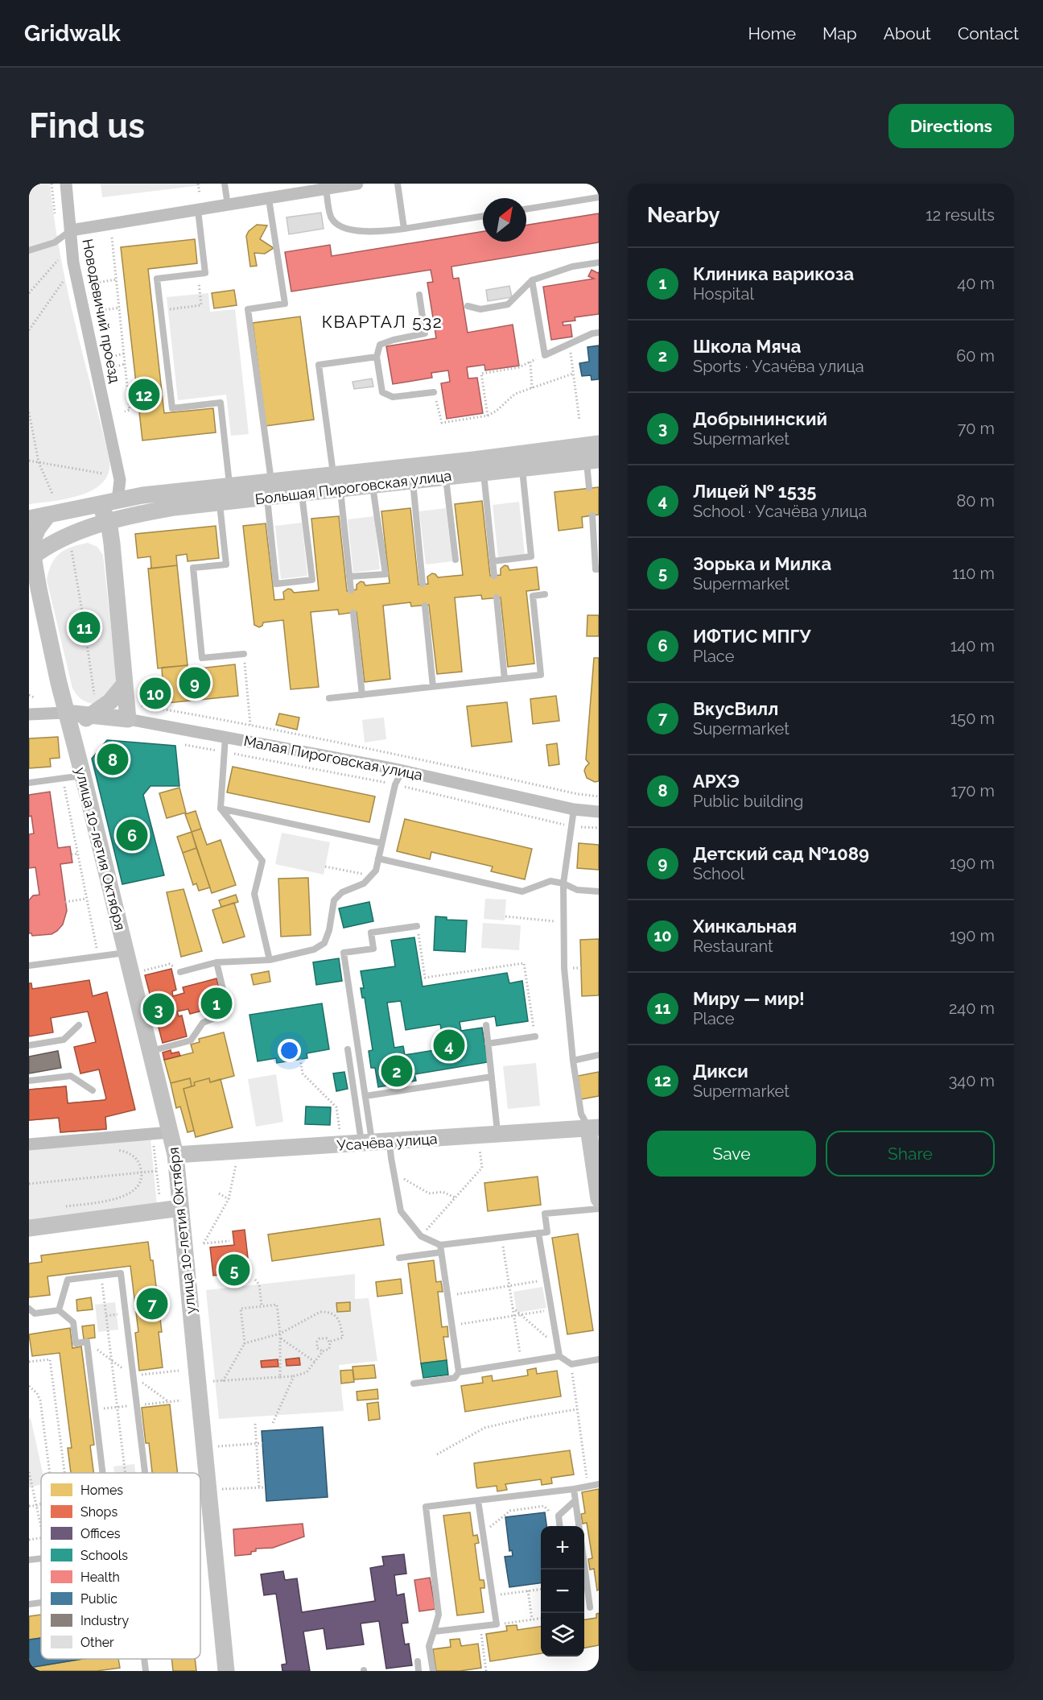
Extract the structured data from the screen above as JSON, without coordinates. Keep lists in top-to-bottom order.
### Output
{
  "streets": {
    "street": [
      "Новодевичий проезд",
      "Большая Пироговская улица",
      "Малая Пироговская улица",
      "улица 10-летия Октября",
      "Усачёва улица"
    ]
  },
  "crossings": [
    ["Новодевичий проезд", "Большая Пироговская улица"],
    ["Большая Пироговская улица", "улица 10-летия Октября"],
    ["Малая Пироговская улица", "улица 10-летия Октября"],
    ["улица 10-летия Октября", "Усачёва улица"]
  ],
  "districts": ["КВАРТАЛ 532"],
  "legend": [
    "Homes",
    "Shops",
    "Offices",
    "Schools",
    "Health",
    "Public",
    "Industry",
    "Other"
  ],
  "north": "top right",
  "page": {
    "header": "Gridwalk",
    "nav": [
      "Home",
      "Map",
      "About",
      "Contact"
    ],
    "buttons": [
      "Directions",
      ["Save", "Share"]
    ],
    "title": "Find us",
    "heading": ["Nearby", "12 results"],
    "list": [
      {
        "mark": "1",
        "name": "Клиника варикоза",
        "note": "Hospital",
        "value": "40 m"
      },
      {
        "mark": "2",
        "name": "Школа Мяча",
        "note": "Sports · Усачёва улица",
        "value": "60 m"
      },
      {
        "mark": "3",
        "name": "Добрынинский",
        "note": "Supermarket",
        "value": "70 m"
      },
      {
        "mark": "4",
        "name": "Лицей № 1535",
        "note": "School · Усачёва улица",
        "value": "80 m"
      },
      {
        "mark": "5",
        "name": "Зорька и Милка",
        "note": "Supermarket",
        "value": "110 m"
      },
      {
        "mark": "6",
        "name": "ИФТИС МПГУ",
        "note": "Place",
        "value": "140 m"
      },
      {
        "mark": "7",
        "name": "ВкусВилл",
        "note": "Supermarket",
        "value": "150 m"
      },
      {
        "mark": "8",
        "name": "АРХЭ",
        "note": "Public building",
        "value": "170 m"
      },
      {
        "mark": "9",
        "name": "Детский сад №1089",
        "note": "School",
        "value": "190 m"
      },
      {
        "mark": "10",
        "name": "Хинкальная",
        "note": "Restaurant",
        "value": "190 m"
      },
      {
        "mark": "11",
        "name": "Миру — мир!",
        "note": "Place",
        "value": "240 m"
      },
      {
        "mark": "12",
        "name": "Дикси",
        "note": "Supermarket",
        "value": "340 m"
      }
    ],
    "pins": [
      "12",
      "11",
      "9",
      "10",
      "8",
      "6",
      "1",
      "3",
      "4",
      "2",
      "5",
      "7"
    ],
    "map_buttons": ["+", "−"]
  }
}
